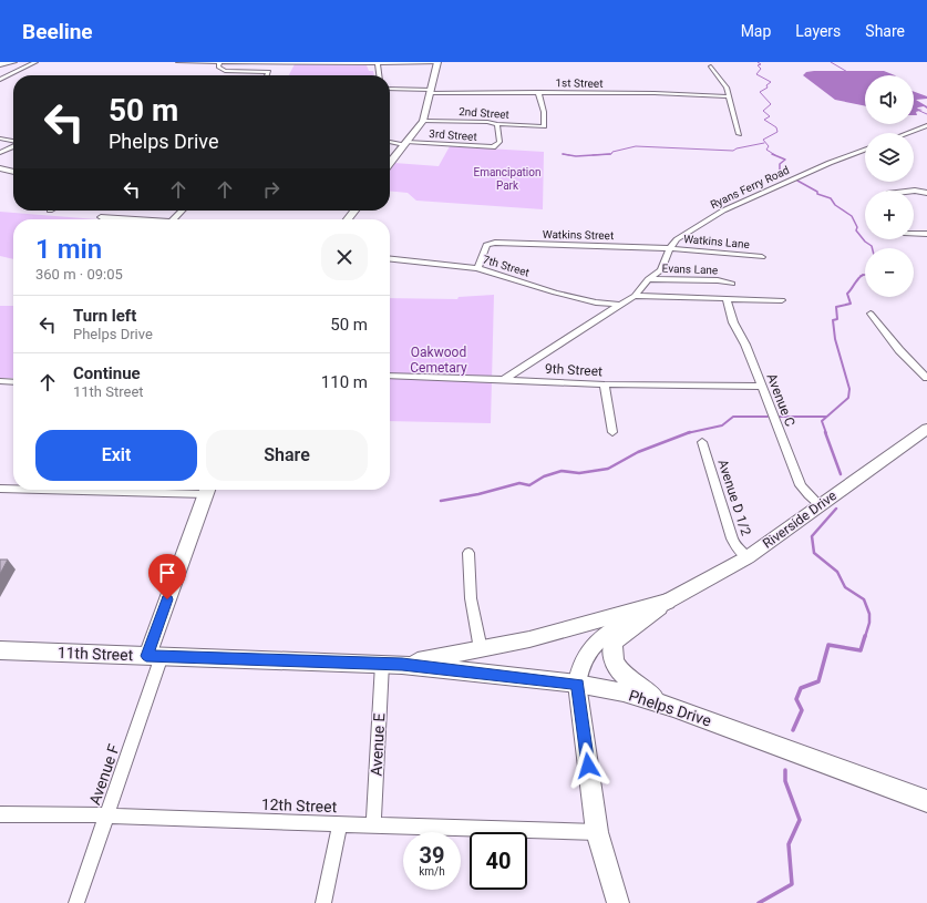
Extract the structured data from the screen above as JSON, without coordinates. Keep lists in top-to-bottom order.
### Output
{
  "streets": {
    "main road": ["11th Street", "Phelps Drive"],
    "street": [
      "1st Street",
      "2nd Street",
      "3rd Street",
      "Ryans Ferry Road",
      "Watkins Street",
      "Watkins Lane",
      "7th Street",
      "Evans Lane",
      "9th Street",
      "Avenue C",
      "Avenue D 1/2",
      "Riverside Drive",
      "Avenue E",
      "Avenue F",
      "12th Street"
    ]
  },
  "crossings": [
    ["1st Street", "2nd Street"],
    ["2nd Street", "3rd Street"],
    ["Ryans Ferry Road", "Watkins Street"],
    ["Ryans Ferry Road", "Watkins Lane"],
    ["Ryans Ferry Road", "7th Street"],
    ["Ryans Ferry Road", "Evans Lane"],
    ["Ryans Ferry Road", "9th Street"],
    ["Watkins Street", "Watkins Lane"],
    ["Watkins Street", "7th Street"],
    ["9th Street", "Avenue C"],
    ["Avenue C", "Riverside Drive"],
    ["Avenue D 1/2", "Riverside Drive"],
    ["Riverside Drive", "Phelps Drive"],
    ["Riverside Drive", "12th Street"],
    ["11th Street", "Phelps Drive"],
    ["11th Street", "Avenue E"],
    ["11th Street", "Avenue F"],
    ["Avenue E", "12th Street"],
    ["Avenue F", "12th Street"]
  ],
  "parks": ["Emancipation Park", "Oakwood Cemetary"],
  "page": {
    "header": "Beeline",
    "nav": ["Map", "Layers", "Share"],
    "map_buttons": ["+", "−"],
    "turn": ["50 m", "Phelps Drive"],
    "heading": ["1 min", "360 m · 09:05"],
    "list": [
      {
        "name": "Turn left",
        "note": "Phelps Drive",
        "value": "50 m"
      },
      {
        "name": "Continue",
        "note": "11th Street",
        "value": "110 m"
      }
    ],
    "buttons": ["Exit", "Share"],
    "speed": "39 km/h",
    "limit": "40"
  }
}
